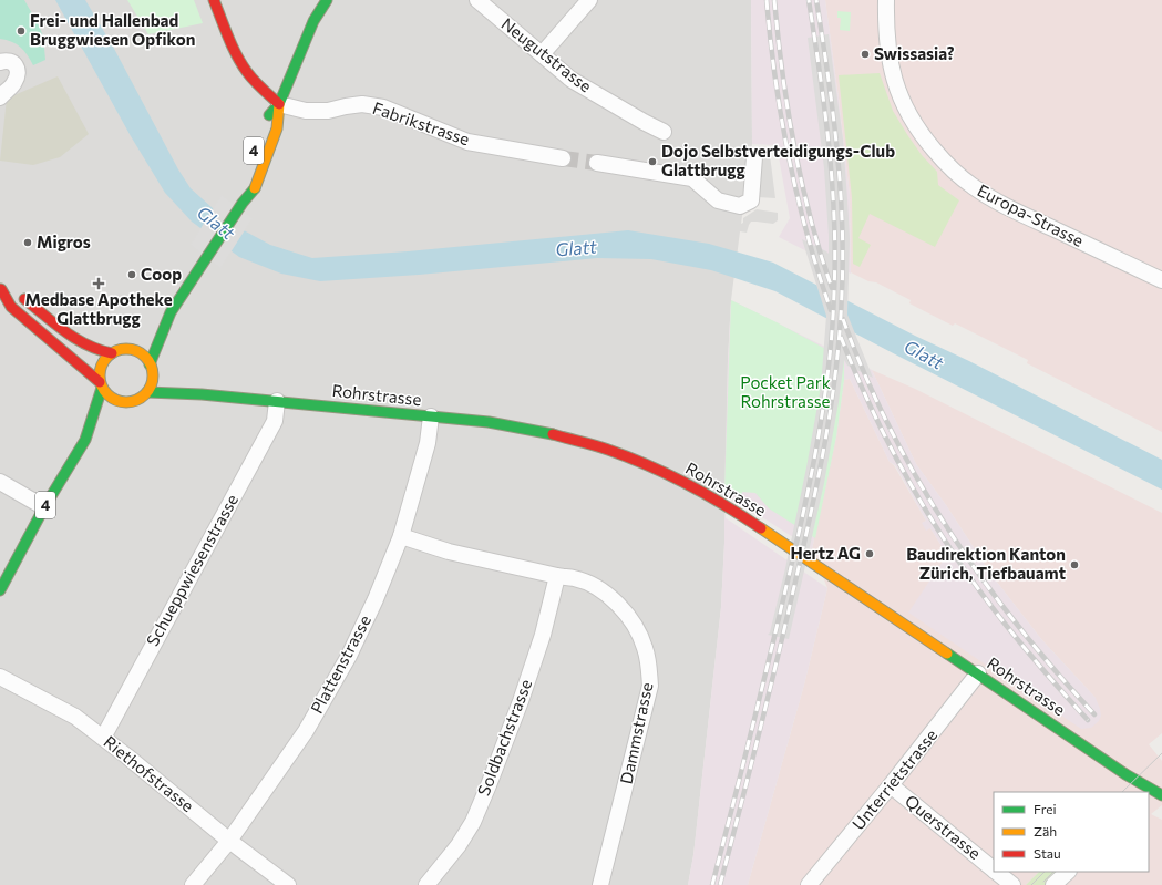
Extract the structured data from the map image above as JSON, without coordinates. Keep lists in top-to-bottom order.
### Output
{
  "streets": {
    "main road": ["4", "Rohrstrasse"],
    "street": [
      "Neugutstrasse",
      "Fabrikstrasse",
      "Europa-Strasse",
      "Schueppwiesenstrasse",
      "Plattenstrasse",
      "Dammstrasse",
      "Soldbachstrasse",
      "Riethofstrasse",
      "Unterrietstrasse",
      "Querstrasse"
    ]
  },
  "crossings": [
    ["Fabrikstrasse", "4"],
    ["4", "Rohrstrasse"],
    ["Rohrstrasse", "Schueppwiesenstrasse"],
    ["Rohrstrasse", "Plattenstrasse"],
    ["Rohrstrasse", "Unterrietstrasse"],
    ["Schueppwiesenstrasse", "Riethofstrasse"],
    ["Plattenstrasse", "Dammstrasse"],
    ["Plattenstrasse", "Riethofstrasse"],
    ["Dammstrasse", "Soldbachstrasse"],
    ["Unterrietstrasse", "Querstrasse"]
  ],
  "water": ["Glatt"],
  "parks": ["Pocket Park Rohrstrasse"],
  "places": {
    "other": [
      "Frei- und Hallenbad Bruggwiesen Opfikon",
      "Swissasia?",
      "Dojo Selbstverteidigungs-Club Glattbrugg",
      "Migros",
      "Coop",
      "Hertz AG",
      "Baudirektion Kanton Zürich, Tiefbauamt"
    ],
    "health": ["Medbase Apotheke Glattbrugg"]
  },
  "legend": ["Frei", "Zäh", "Stau"]
}
